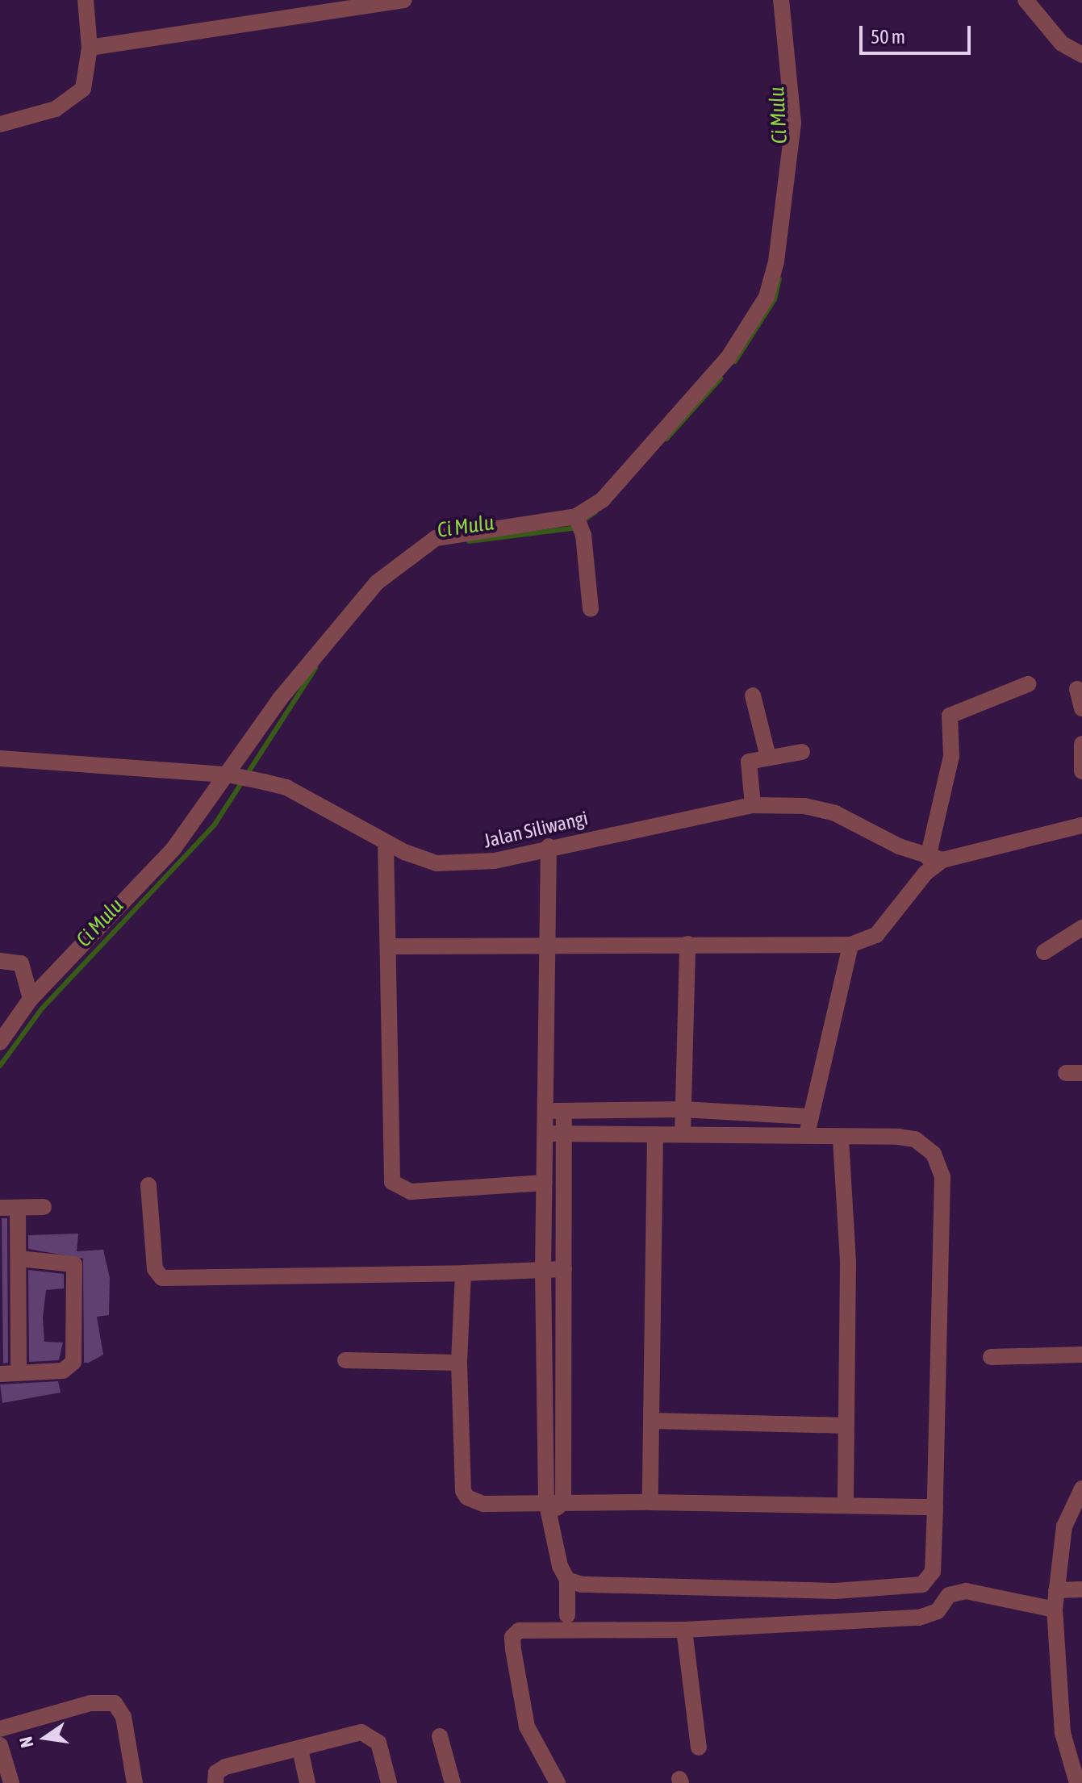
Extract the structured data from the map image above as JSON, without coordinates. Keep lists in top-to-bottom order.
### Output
{
  "streets": {
    "street": ["Jalan Siliwangi"]
  },
  "water": ["Ci Mulu"],
  "scale_bar": "50 m",
  "north": "left"
}
